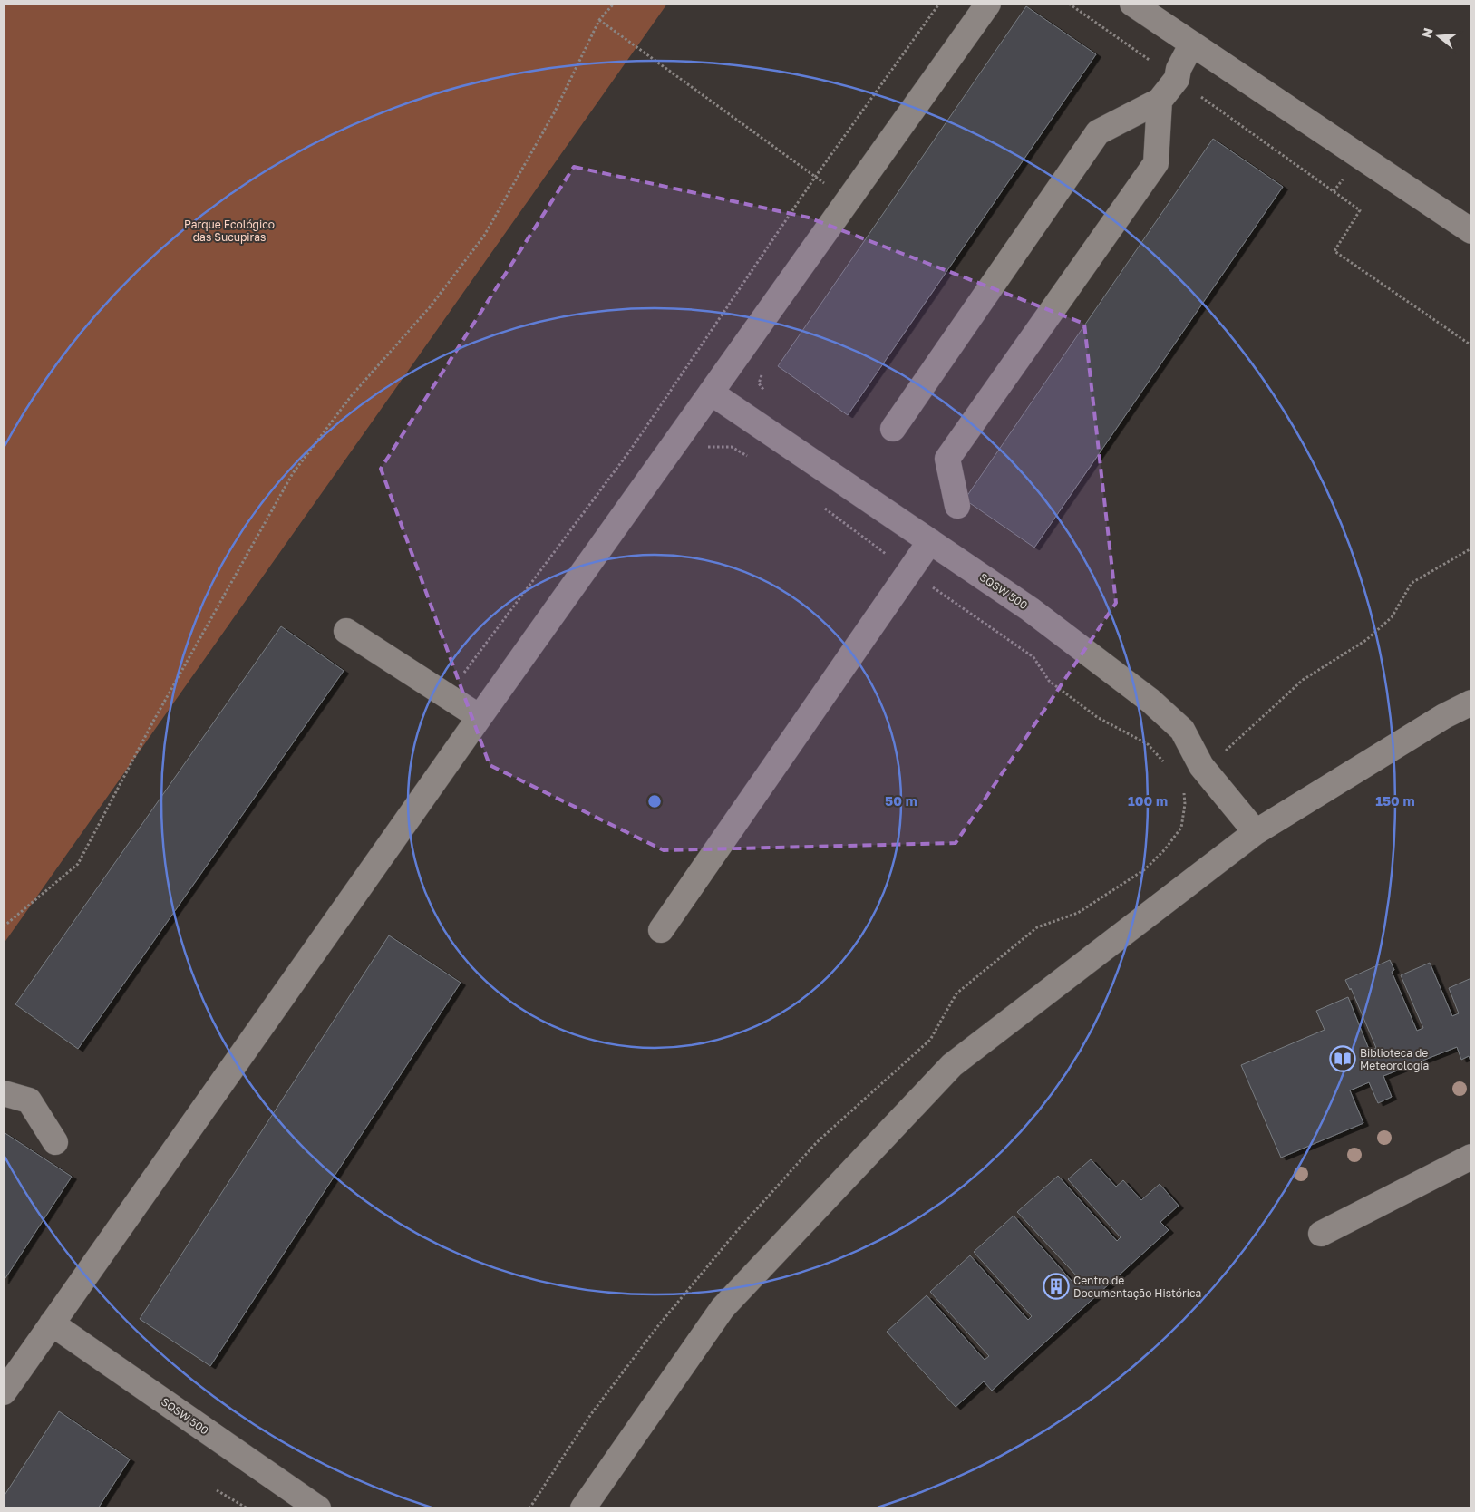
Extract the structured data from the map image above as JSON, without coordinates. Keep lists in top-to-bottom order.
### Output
{
  "streets": {
    "street": ["SQSW 500"]
  },
  "parks": ["Parque Ecológico das Sucupiras"],
  "places": {
    "library": ["Biblioteca de Meteorologia"],
    "building": ["Centro de Documentação Histórica"]
  },
  "north": "left",
  "rings": ["50 m", "100 m", "150 m"]
}
